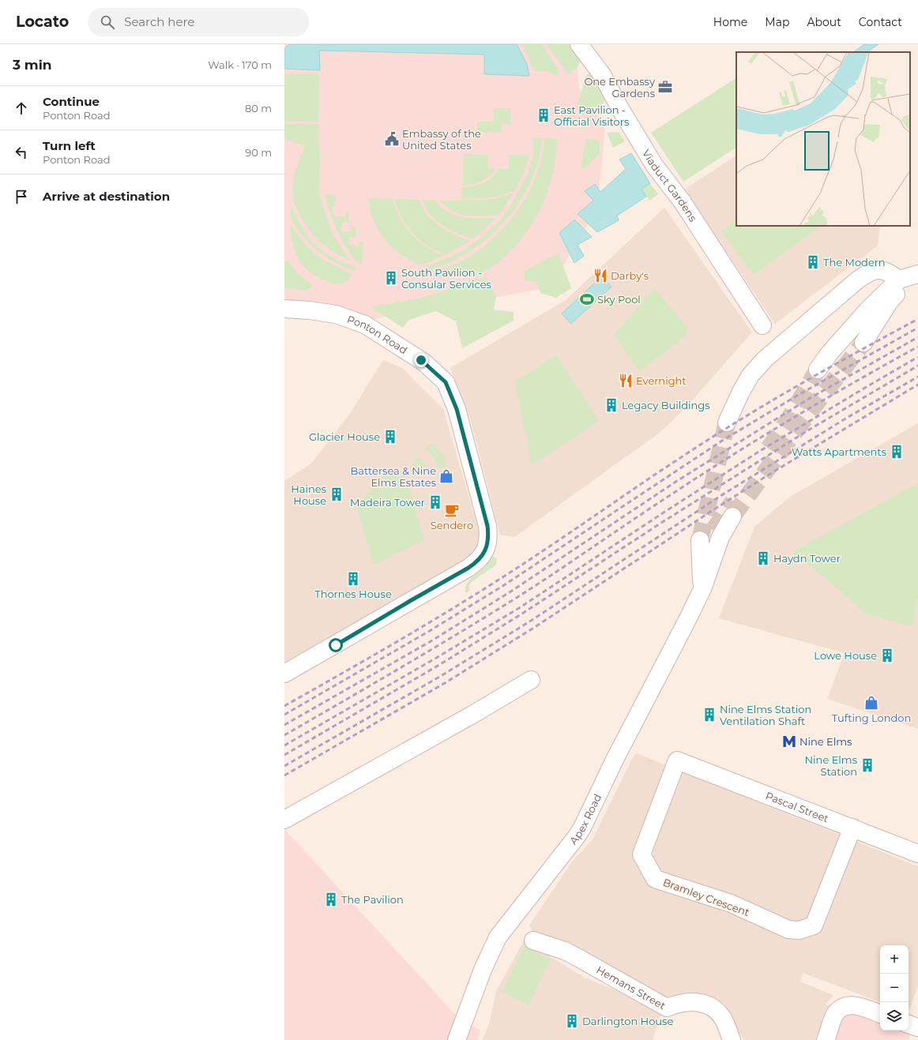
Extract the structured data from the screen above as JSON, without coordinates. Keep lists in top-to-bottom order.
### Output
{
  "streets": {
    "street": [
      "Viaduct Gardens",
      "Ponton Road",
      "Pascal Street",
      "Apex Road",
      "Bramley Crescent",
      "Hemans Street"
    ]
  },
  "crossings": [
    ["Pascal Street", "Bramley Crescent"]
  ],
  "places": {
    "office": ["One Embassy Gardens"],
    "building": [
      "East Pavilion - Official Visitors",
      "The Modern",
      "South Pavilion - Consular Services",
      "Legacy Buildings",
      "Glacier House",
      "Watts Apartments",
      "Haines House",
      "Madeira Tower",
      "Haydn Tower",
      "Thornes House",
      "Lowe House",
      "Nine Elms Station Ventilation Shaft",
      "Nine Elms Station",
      "The Pavilion",
      "Darlington House"
    ],
    "public building": ["Embassy of the United States"],
    "restaurant": ["Darby's", "Evernight"],
    "sports": ["Sky Pool"],
    "shop": ["Battersea & Nine Elms Estates", "Tufting London"],
    "cafe": ["Sendero"],
    "metro station": ["Nine Elms"]
  },
  "page": {
    "header": "Locato",
    "search": "Search here",
    "nav": [
      "Home",
      "Map",
      "About",
      "Contact"
    ],
    "heading": ["3 min", "Walk · 170 m"],
    "list": [
      ["Continue", "Ponton Road", "80 m"],
      ["Turn left", "Ponton Road", "90 m"],
      "Arrive at destination"
    ],
    "map_buttons": ["+", "−"]
  }
}
